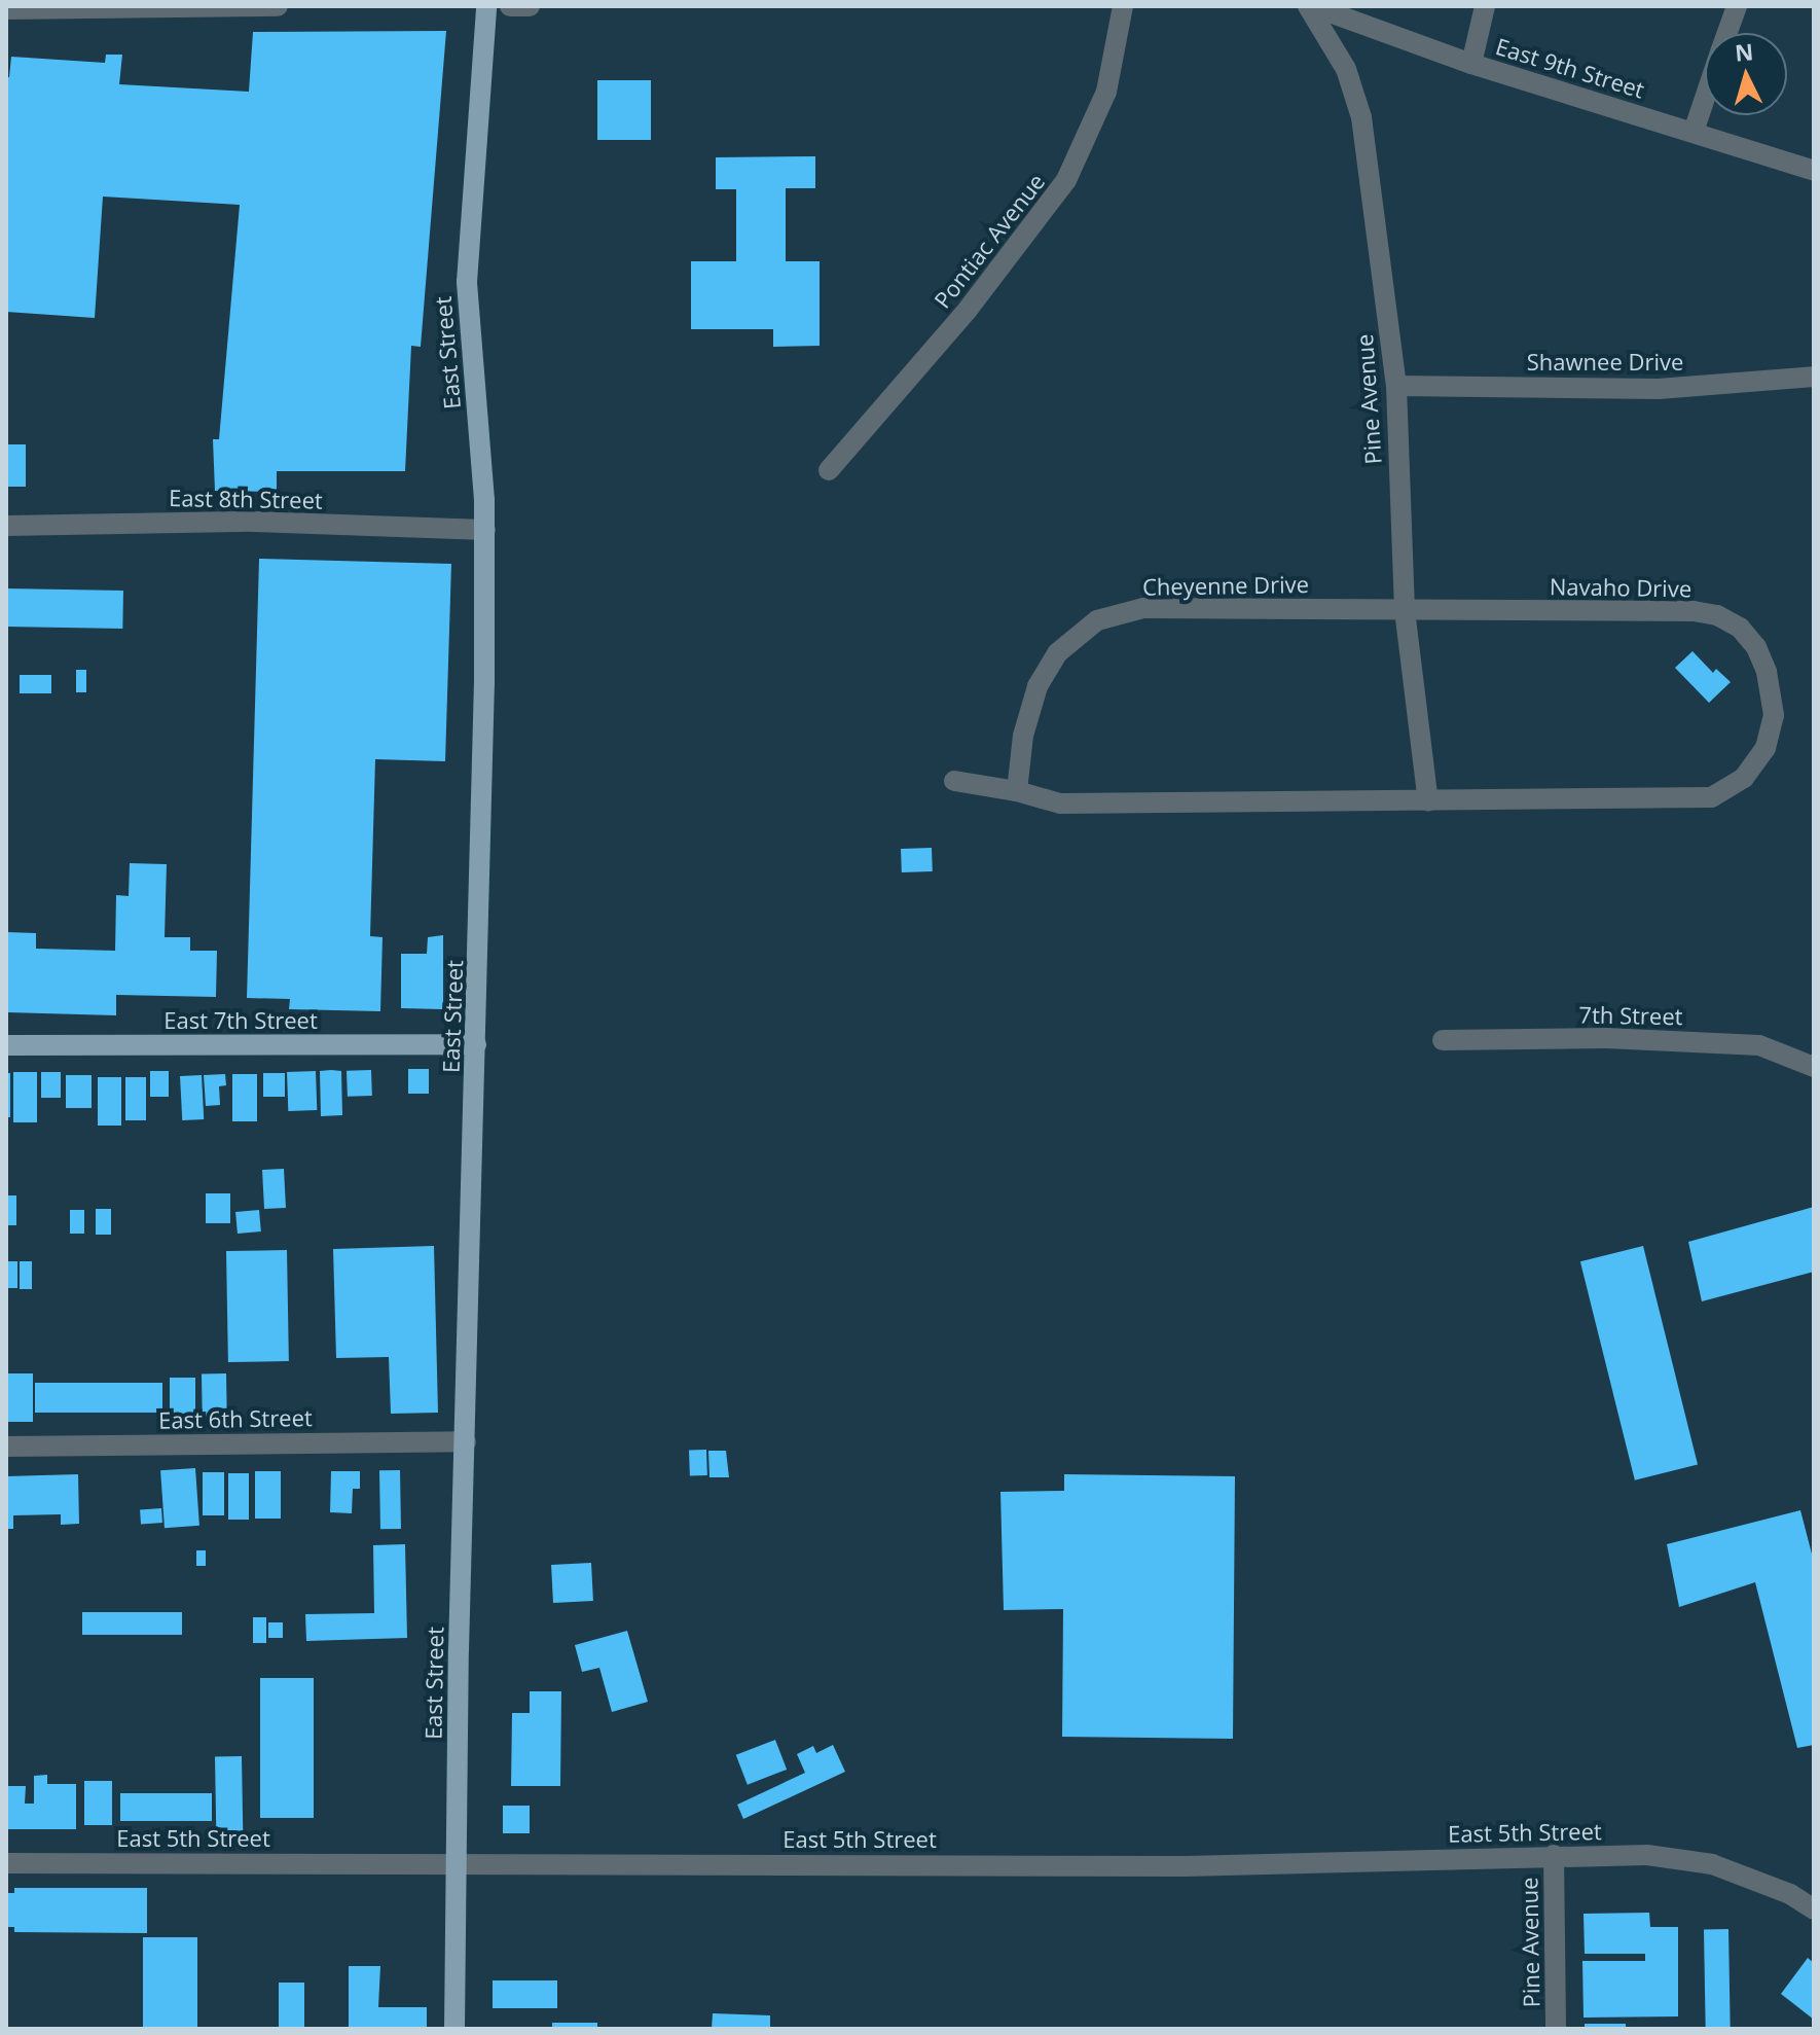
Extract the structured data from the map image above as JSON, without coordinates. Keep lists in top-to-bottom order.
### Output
{
  "streets": {
    "main road": ["East Street", "East 7th Street"],
    "street": [
      "East 9th Street",
      "Pontiac Avenue",
      "Shawnee Drive",
      "Pine Avenue",
      "East 8th Street",
      "Cheyenne Drive",
      "Navaho Drive",
      "7th Street",
      "East 6th Street",
      "East 5th Street"
    ]
  },
  "crossings": [
    ["East 9th Street", "Pine Avenue"],
    ["East Street", "East 8th Street"],
    ["East Street", "East 7th Street"],
    ["East Street", "East 6th Street"],
    ["East Street", "East 5th Street"],
    ["Shawnee Drive", "Pine Avenue"],
    ["Pine Avenue", "Cheyenne Drive"],
    ["Pine Avenue", "Navaho Drive"],
    ["Pine Avenue", "East 5th Street"],
    ["Cheyenne Drive", "Navaho Drive"]
  ],
  "north": "top"
}
